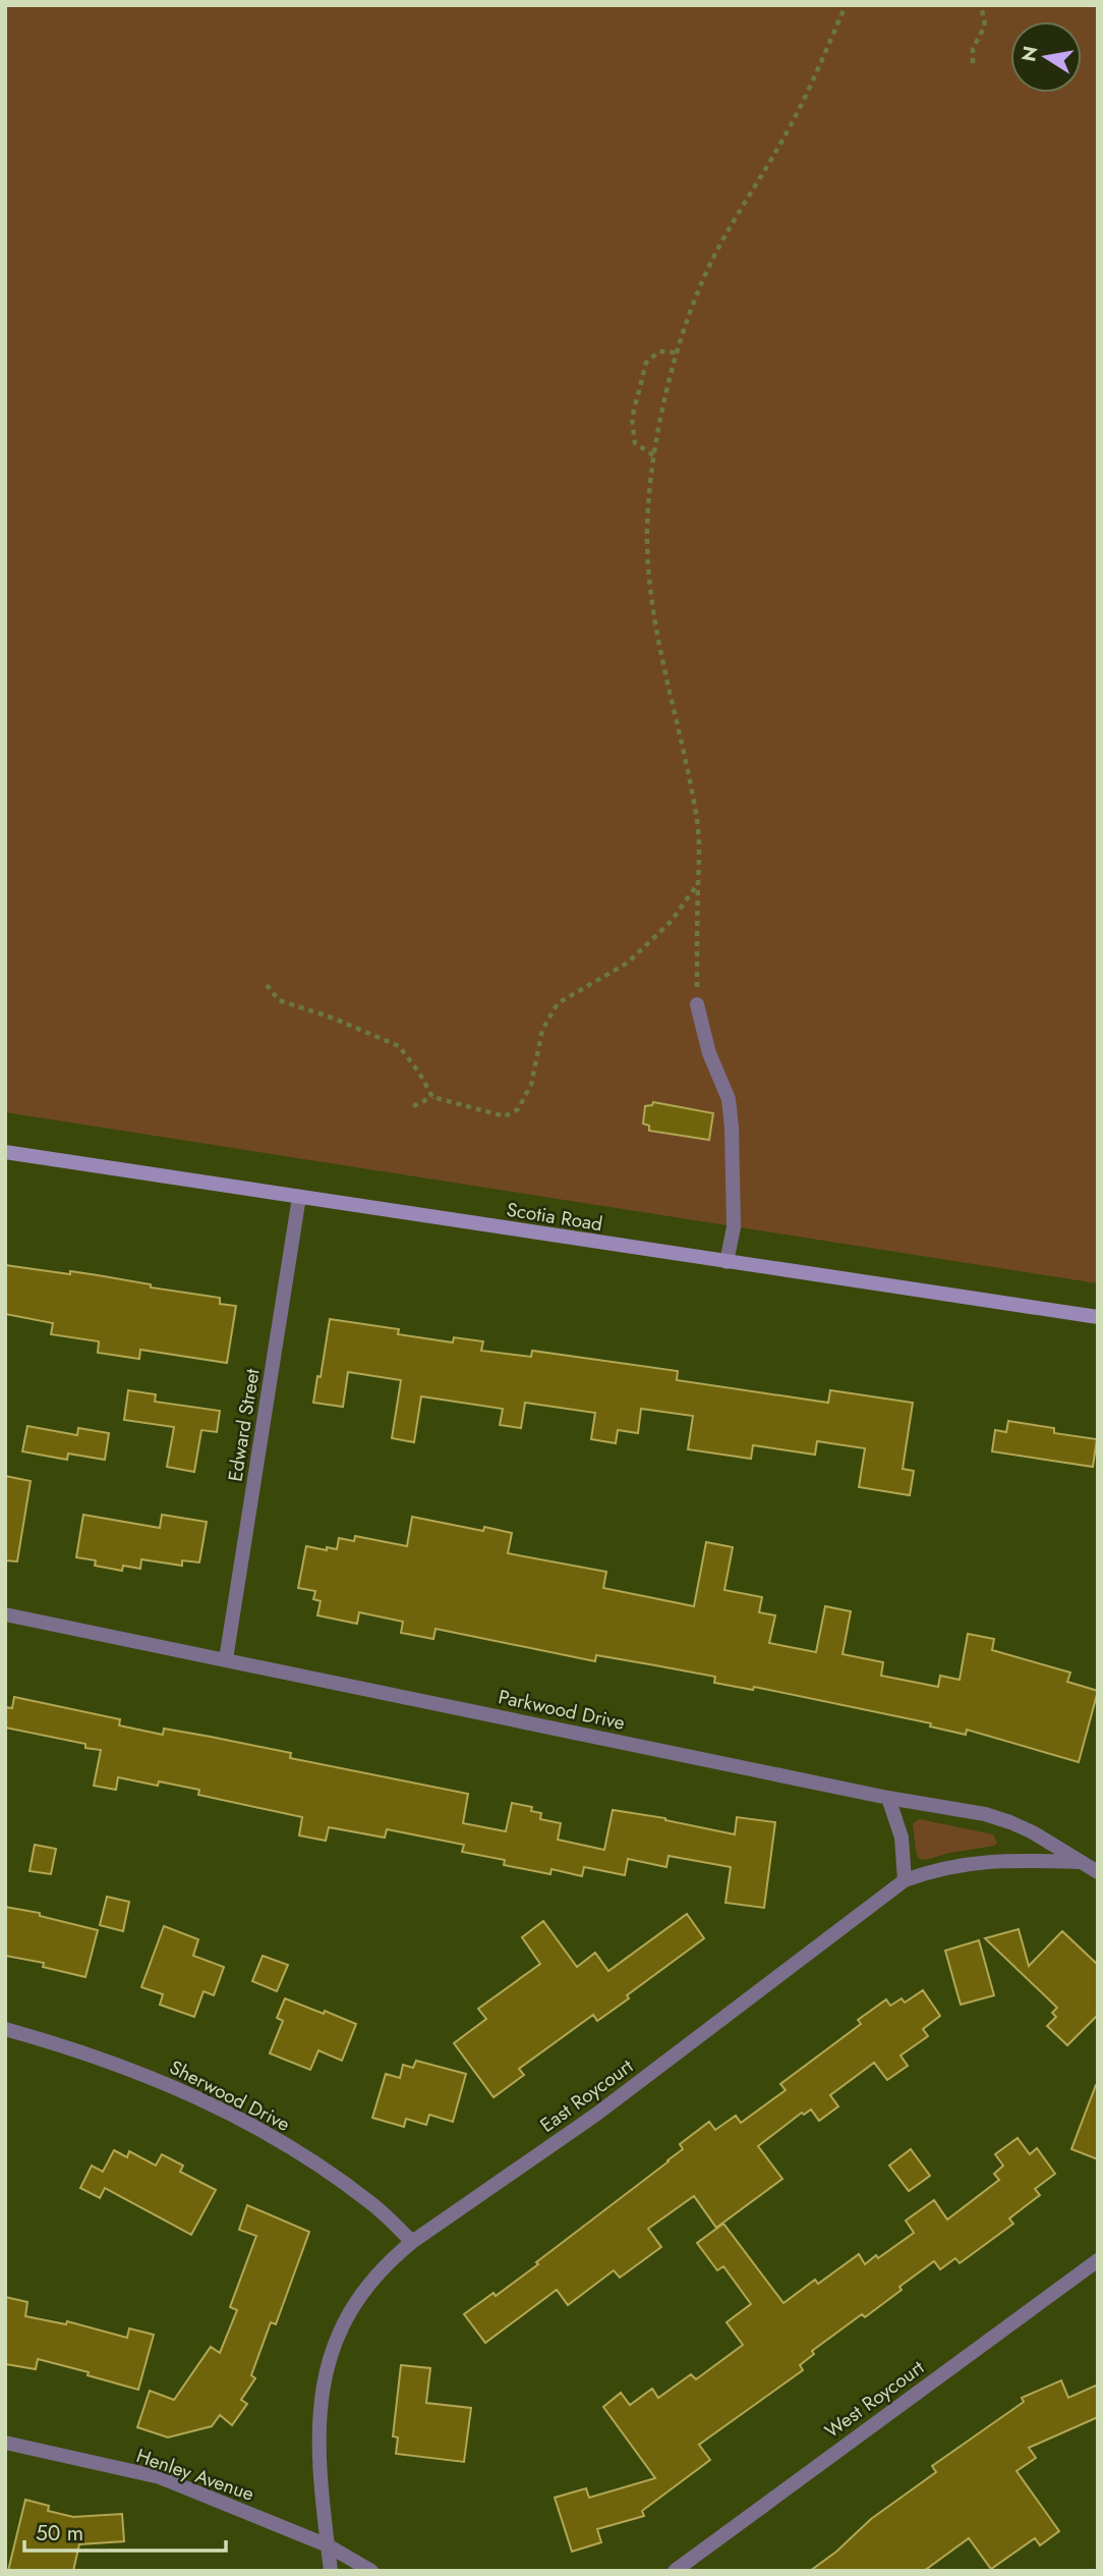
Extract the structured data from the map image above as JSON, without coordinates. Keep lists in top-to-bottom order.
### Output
{
  "streets": {
    "street": [
      "Scotia Road",
      "Edward Street",
      "Parkwood Drive",
      "Sherwood Drive",
      "East Roycourt",
      "West Roycourt",
      "Henley Avenue"
    ]
  },
  "crossings": [
    ["Scotia Road", "Edward Street"],
    ["Edward Street", "Parkwood Drive"],
    ["Parkwood Drive", "East Roycourt"],
    ["Sherwood Drive", "East Roycourt"],
    ["East Roycourt", "Henley Avenue"]
  ],
  "scale_bar": "50 m",
  "north": "left"
}
